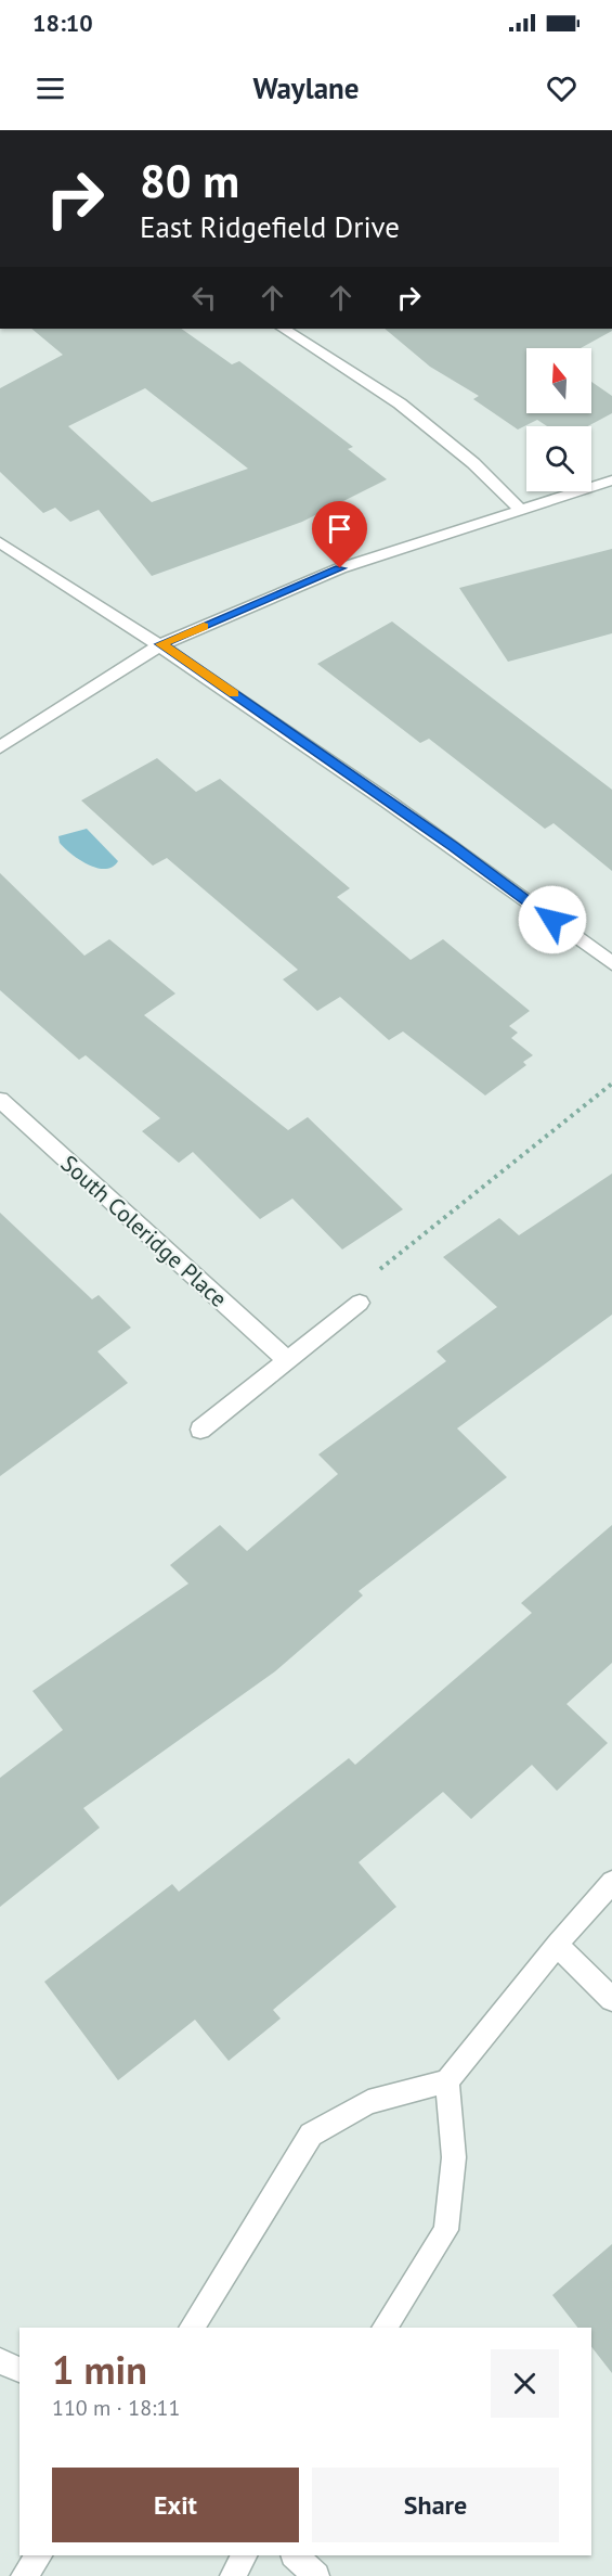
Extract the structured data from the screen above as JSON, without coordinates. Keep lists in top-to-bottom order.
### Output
{
  "streets": {
    "street": ["South Coleridge Place"]
  },
  "north": "top",
  "page": {
    "status": "18:10",
    "header": "Waylane",
    "turn": ["80 m", "East Ridgefield Drive"],
    "heading": ["1 min", "110 m · 18:11"],
    "buttons": ["Exit", "Share"]
  }
}
